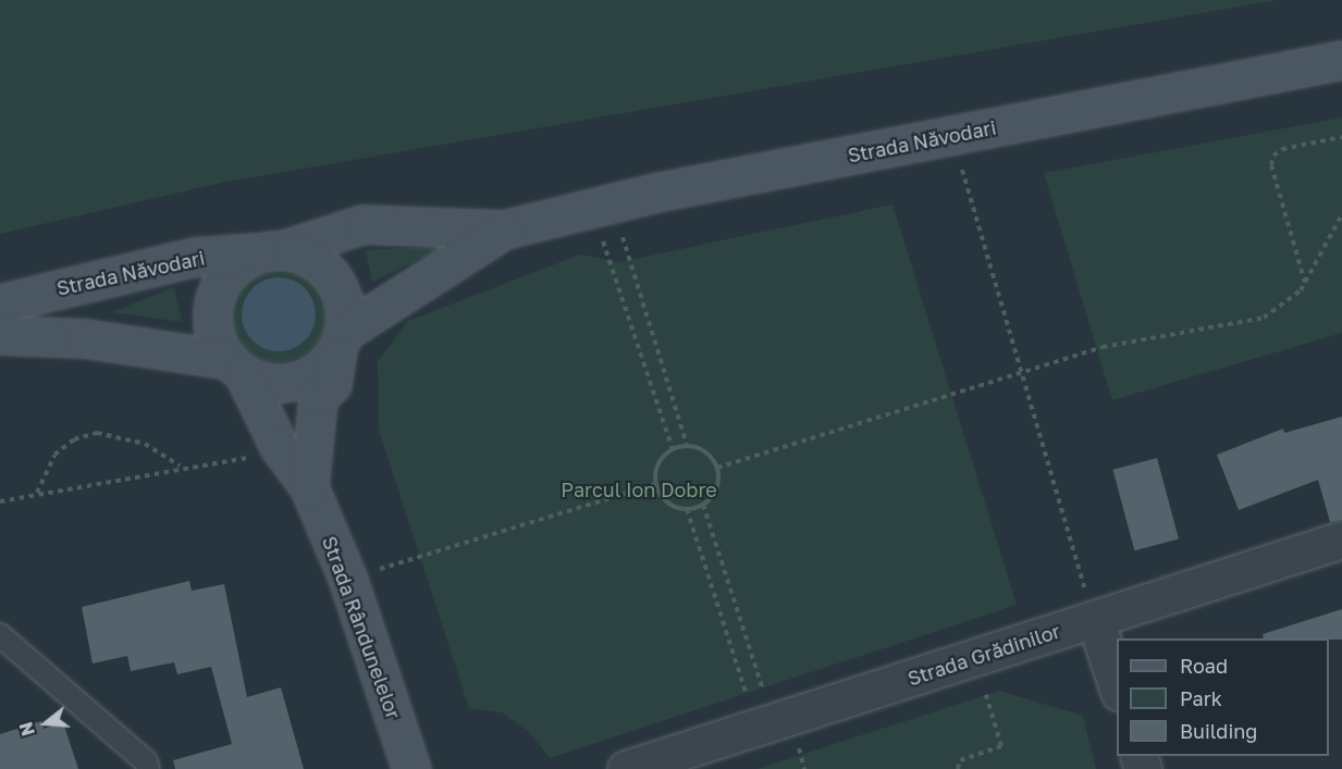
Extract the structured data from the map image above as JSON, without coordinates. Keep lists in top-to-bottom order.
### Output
{
  "streets": {
    "main road": ["Strada Năvodari", "Strada Rândunelelor"],
    "street": ["Strada Grădinilor"]
  },
  "crossings": [
    ["Strada Năvodari", "Strada Rândunelelor"]
  ],
  "parks": ["Parcul Ion Dobre"],
  "legend": ["Road", "Park", "Building"],
  "north": "left"
}
